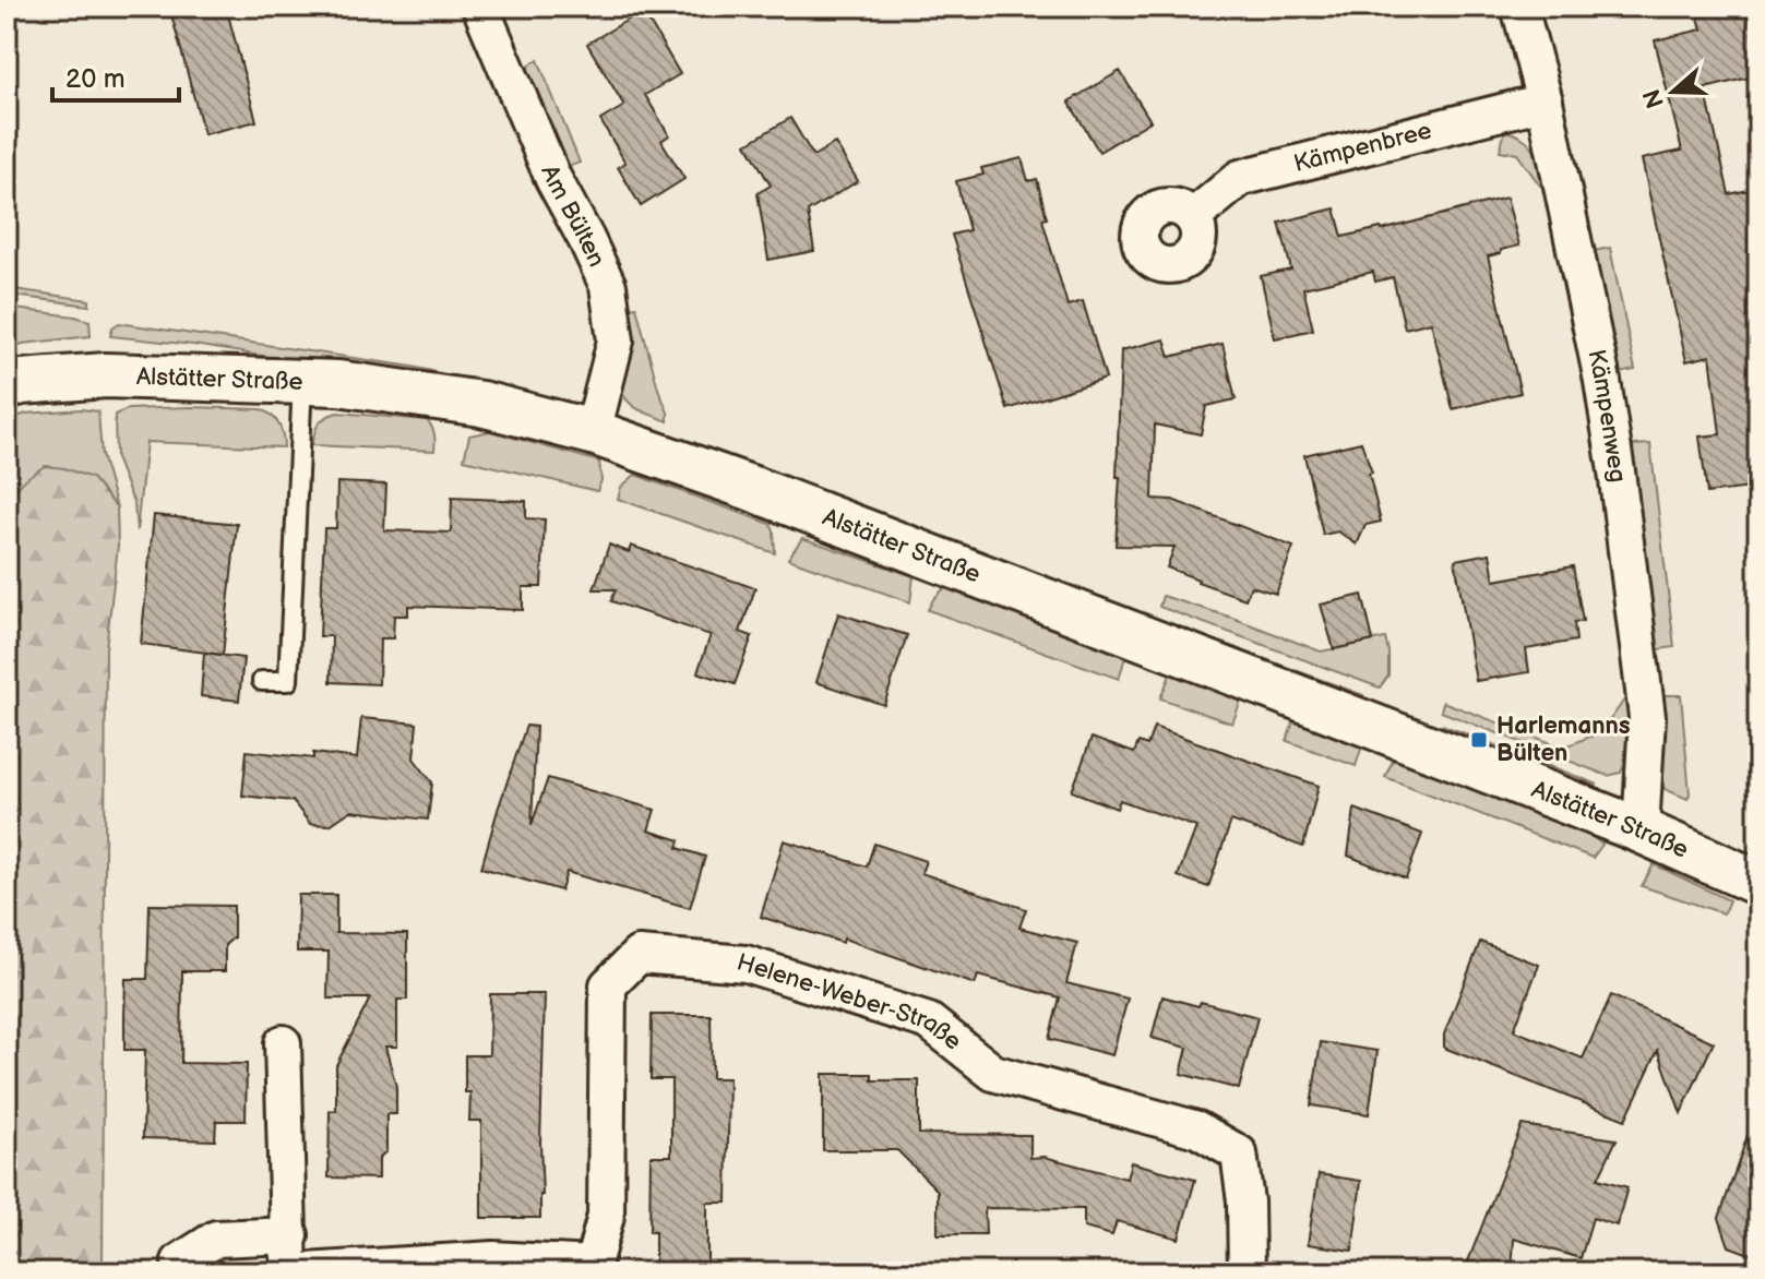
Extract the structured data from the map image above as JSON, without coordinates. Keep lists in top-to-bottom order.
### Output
{
  "streets": {
    "street": [
      "Kämpenbree",
      "Am Bülten",
      "Alstätter Straße",
      "Kämpenweg",
      "Helene-Weber-Straße"
    ]
  },
  "crossings": [
    ["Kämpenbree", "Kämpenweg"],
    ["Am Bülten", "Alstätter Straße"],
    ["Alstätter Straße", "Kämpenweg"]
  ],
  "places": {
    "transit": ["Harlemanns Bülten"]
  },
  "scale_bar": "20 m",
  "north": "left"
}
